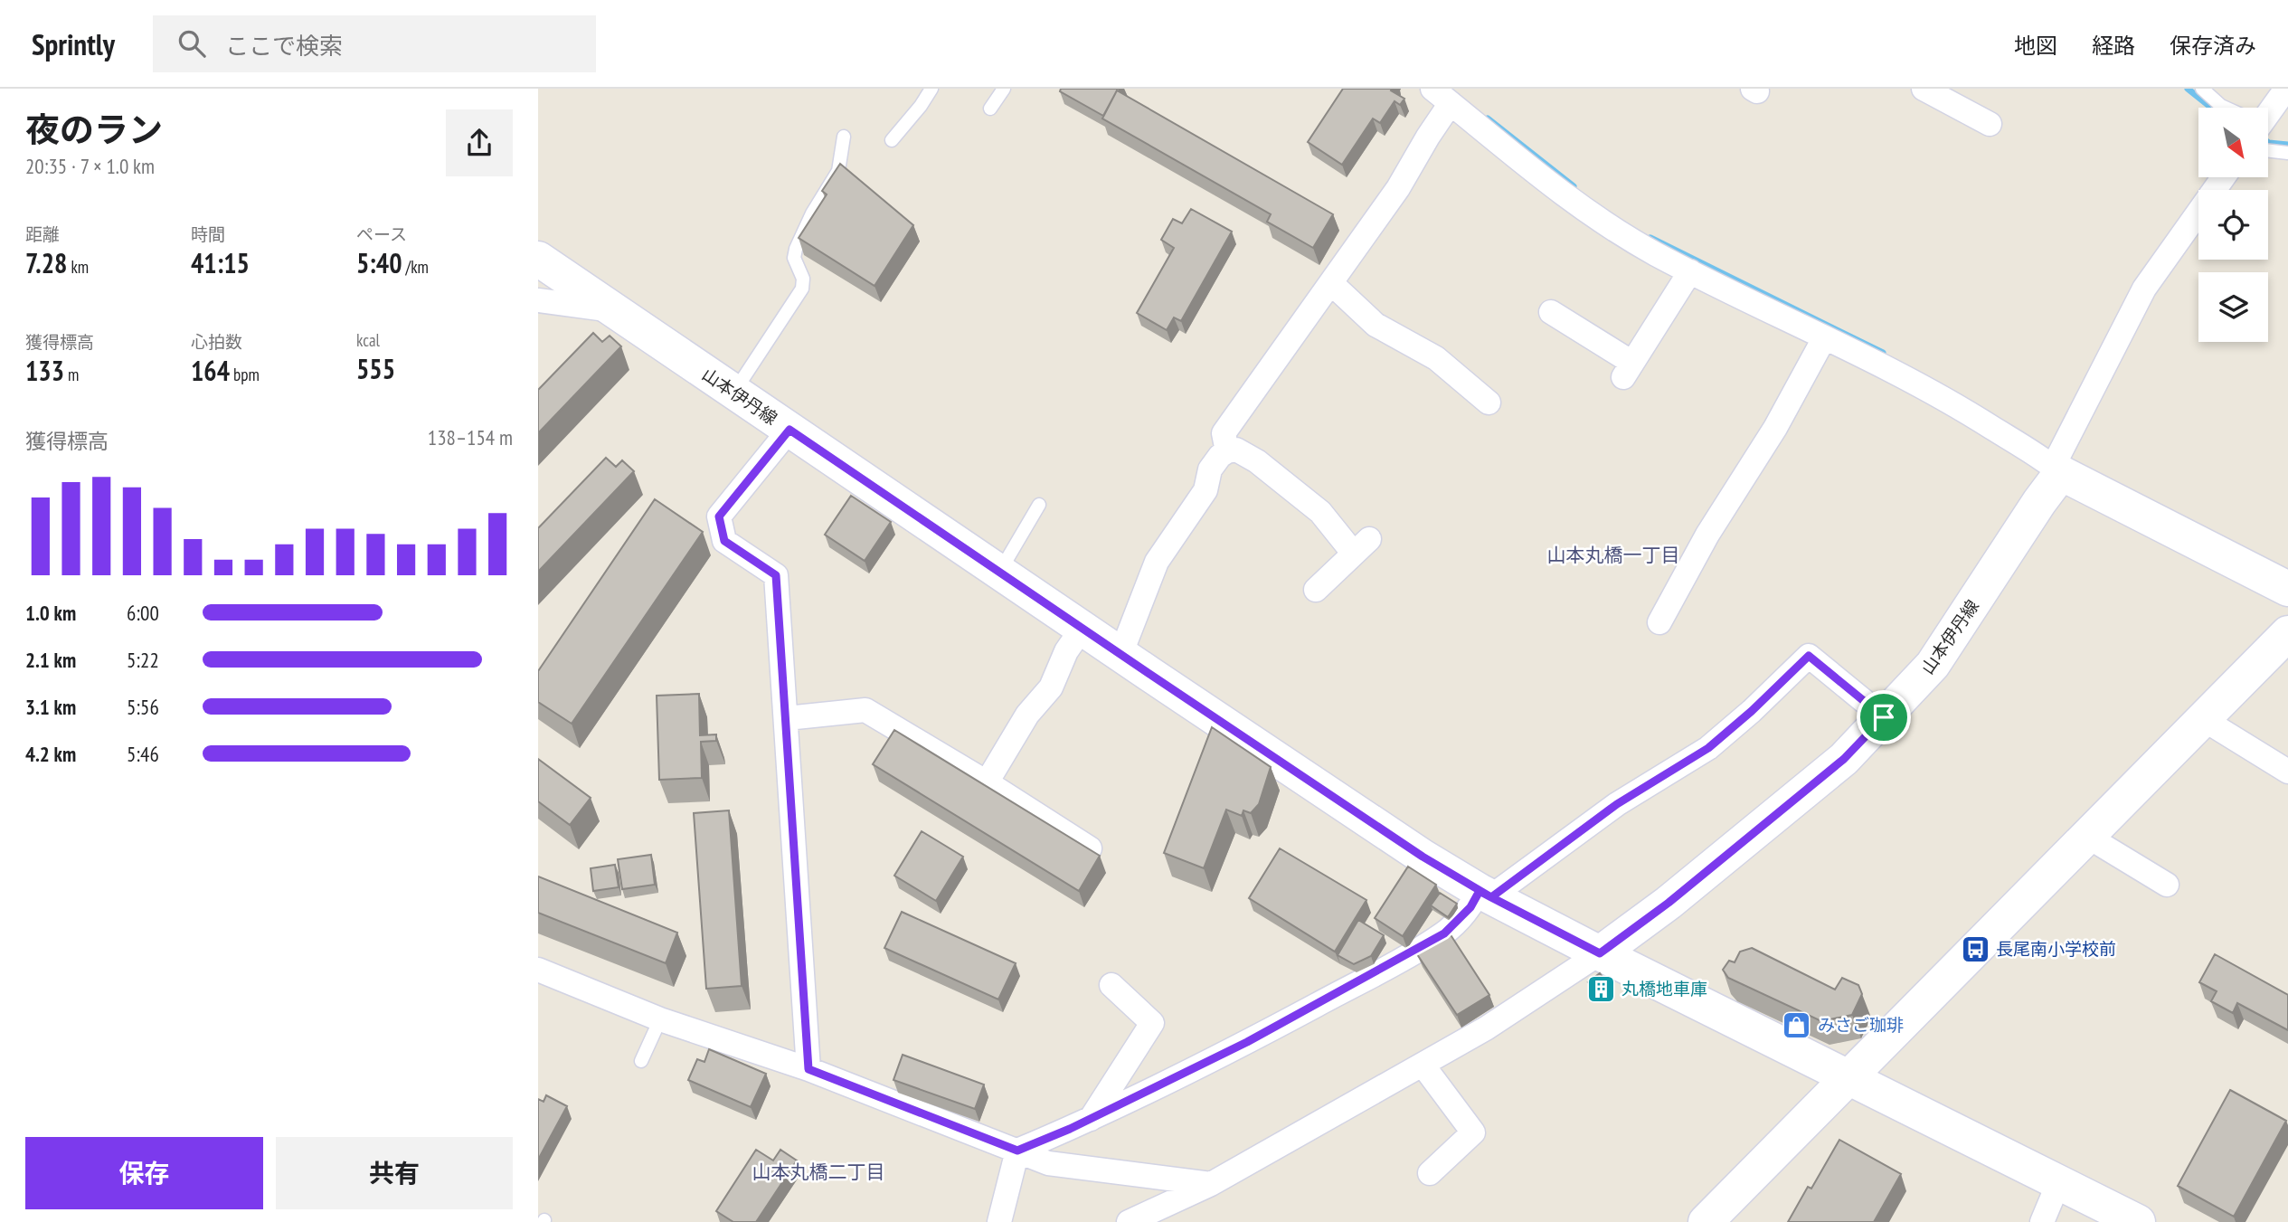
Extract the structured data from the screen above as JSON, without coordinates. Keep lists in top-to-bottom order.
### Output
{
  "streets": {
    "main road": ["山本伊丹線"]
  },
  "districts": ["山本丸橋一丁目", "山本丸橋二丁目"],
  "places": {
    "bus stop": ["長尾南小学校前"],
    "building": ["丸橋地車庫"],
    "shop": ["みさご珈琲"]
  },
  "north": "bottom right",
  "page": {
    "header": "Sprintly",
    "search": "ここで検索",
    "nav": ["地図", "経路", "保存済み"],
    "heading": ["夜のラン", "20:35 · 7 × 1.0 km"],
    "stats": [
      ["距離", "7.28 km"],
      ["時間", "41:15"],
      ["ペース", "5:40 /km"],
      ["獲得標高", "133 m"],
      ["心拍数", "164 bpm"],
      ["kcal", "555"]
    ],
    "chart": ["獲得標高", "138–154 m"],
    "list": [
      {
        "name": "1.0 km",
        "note": "6:00"
      },
      {
        "name": "2.1 km",
        "note": "5:22"
      },
      {
        "name": "3.1 km",
        "note": "5:56"
      },
      {
        "name": "4.2 km",
        "note": "5:46"
      }
    ],
    "buttons": ["保存", "共有"]
  }
}
